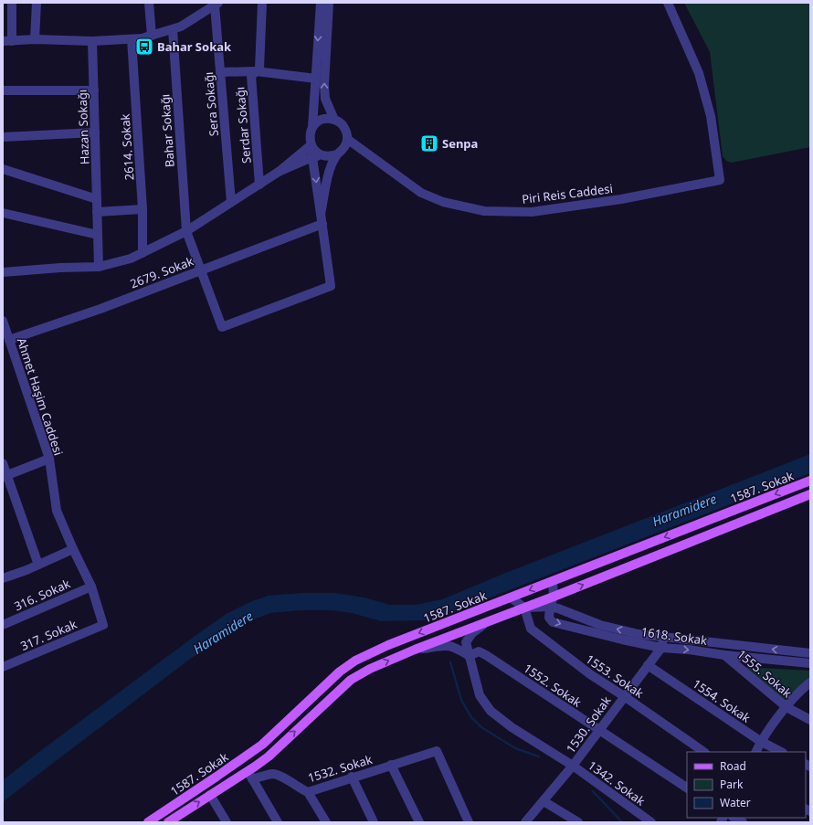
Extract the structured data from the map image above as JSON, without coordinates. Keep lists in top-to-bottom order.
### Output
{
  "streets": {
    "main road": ["1587. Sokak"],
    "street": [
      "Sera Sokağı",
      "Serdar Sokağı",
      "Hazan Sokağı",
      "Bahar Sokağı",
      "2614. Sokak",
      "Piri Reis Caddesi",
      "2679. Sokak",
      "Ahmet Haşim Caddesi",
      "316. Sokak",
      "317. Sokak",
      "1618. Sokak",
      "1555. Sokak",
      "1553. Sokak",
      "1552. Sokak",
      "1554. Sokak",
      "1530. Sokak",
      "1532. Sokak",
      "1342. Sokak"
    ]
  },
  "crossings": [
    ["Bahar Sokağı", "2679. Sokak"],
    ["2679. Sokak", "Ahmet Haşim Caddesi"],
    ["Ahmet Haşim Caddesi", "316. Sokak"],
    ["Ahmet Haşim Caddesi", "317. Sokak"],
    ["1587. Sokak", "1618. Sokak"],
    ["1587. Sokak", "1553. Sokak"],
    ["1587. Sokak", "1342. Sokak"],
    ["1618. Sokak", "1555. Sokak"],
    ["1618. Sokak", "1553. Sokak"],
    ["1618. Sokak", "1530. Sokak"],
    ["1553. Sokak", "1530. Sokak"],
    ["1552. Sokak", "1530. Sokak"],
    ["1552. Sokak", "1342. Sokak"],
    ["1554. Sokak", "1530. Sokak"],
    ["1530. Sokak", "1342. Sokak"]
  ],
  "water": ["Haramidere"],
  "places": {
    "bus stop": ["Bahar Sokak"],
    "building": ["Senpa"]
  },
  "legend": ["Road", "Park", "Water"]
}
